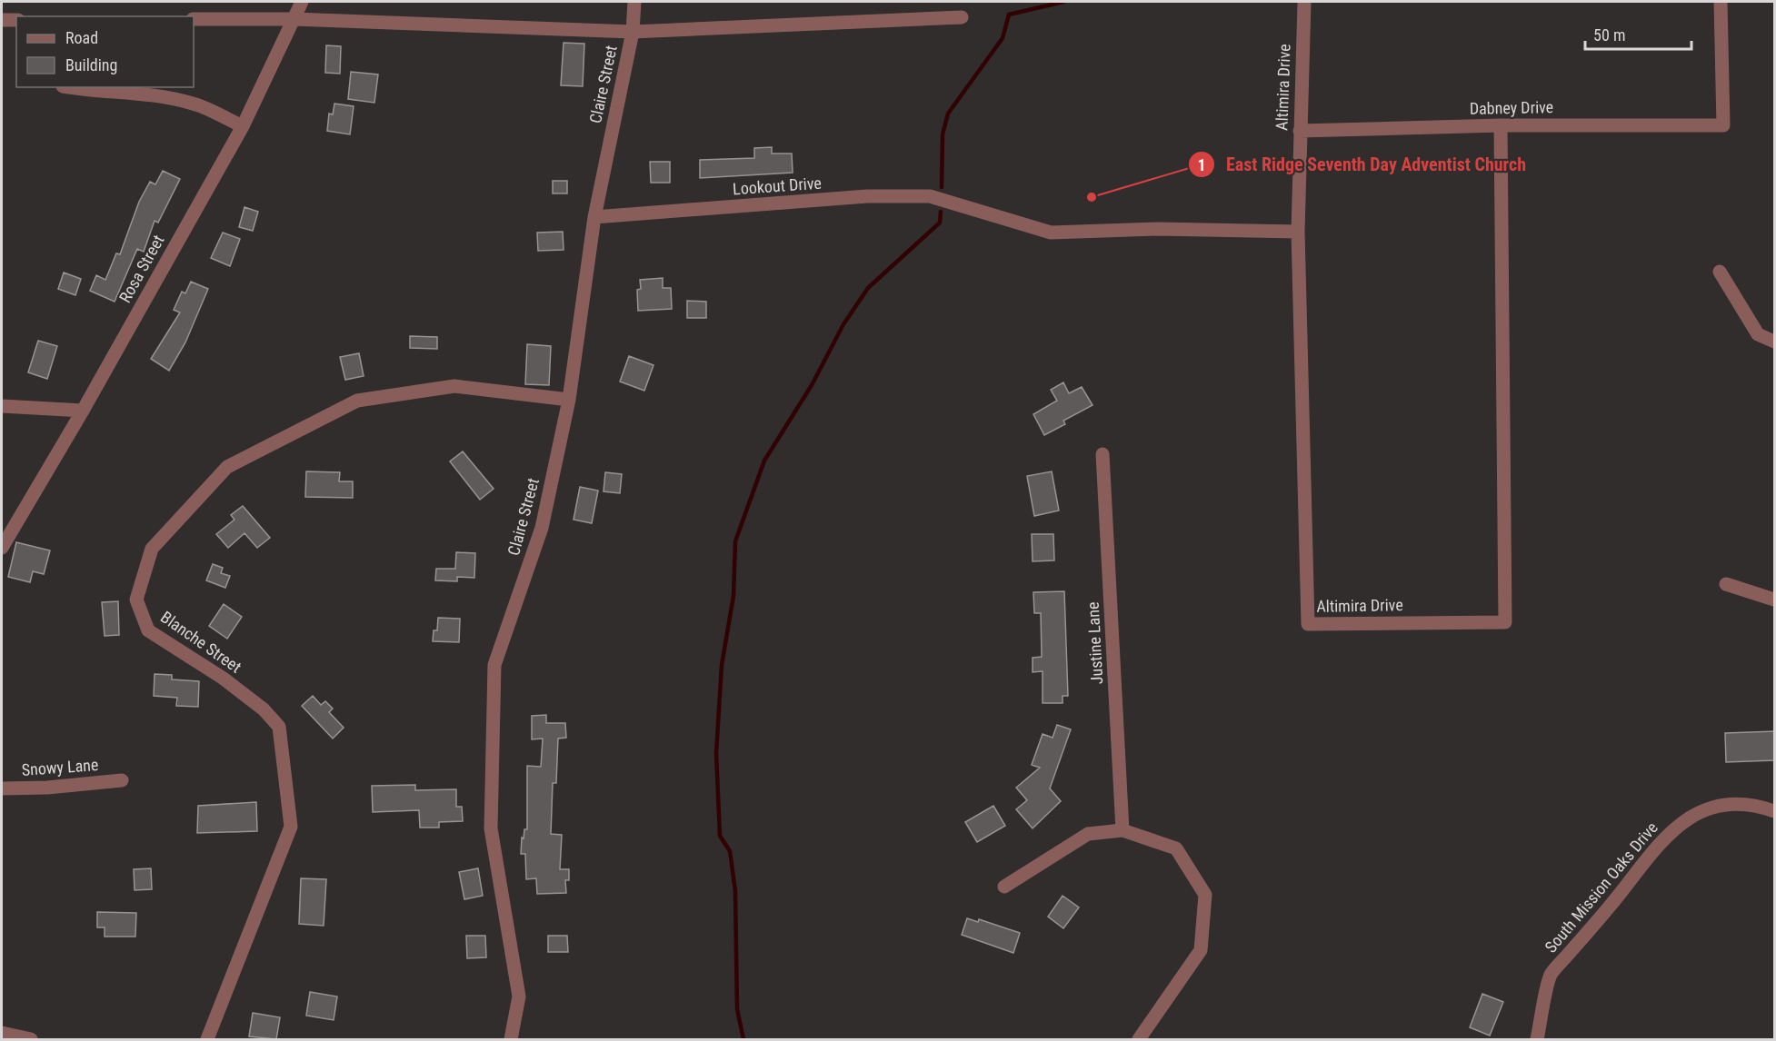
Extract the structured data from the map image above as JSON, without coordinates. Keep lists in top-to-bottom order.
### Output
{
  "streets": {
    "street": [
      "Claire Street",
      "Altimira Drive",
      "Dabney Drive",
      "Lookout Drive",
      "Rosa Street",
      "Blanche Street",
      "Justine Lane",
      "Snowy Lane",
      "South Mission Oaks Drive"
    ]
  },
  "crossings": [
    ["Claire Street", "Lookout Drive"],
    ["Claire Street", "Blanche Street"],
    ["Altimira Drive", "Dabney Drive"],
    ["Altimira Drive", "Lookout Drive"]
  ],
  "places": ["East Ridge Seventh Day Adventist Church"],
  "legend": ["Road", "Building"],
  "scale_bar": "50 m"
}
